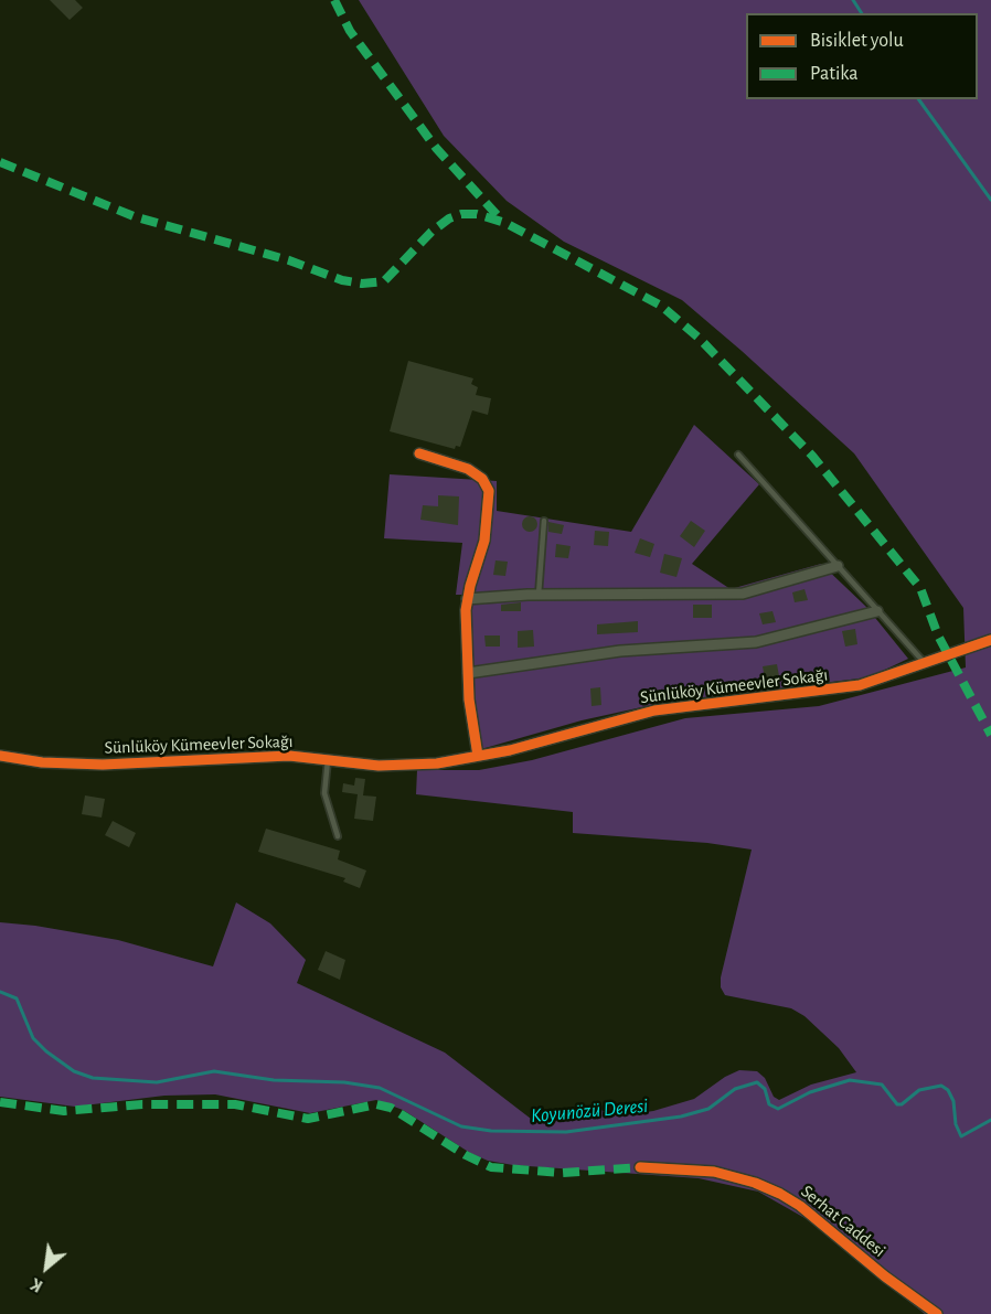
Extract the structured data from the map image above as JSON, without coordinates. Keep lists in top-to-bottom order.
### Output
{
  "streets": {
    "street": ["Sünlüköy Kümeevler Sokağı", "Serhat Caddesi"]
  },
  "water": ["Koyunözü Deresi"],
  "legend": ["Bisiklet yolu", "Patika"],
  "north": "bottom left"
}
